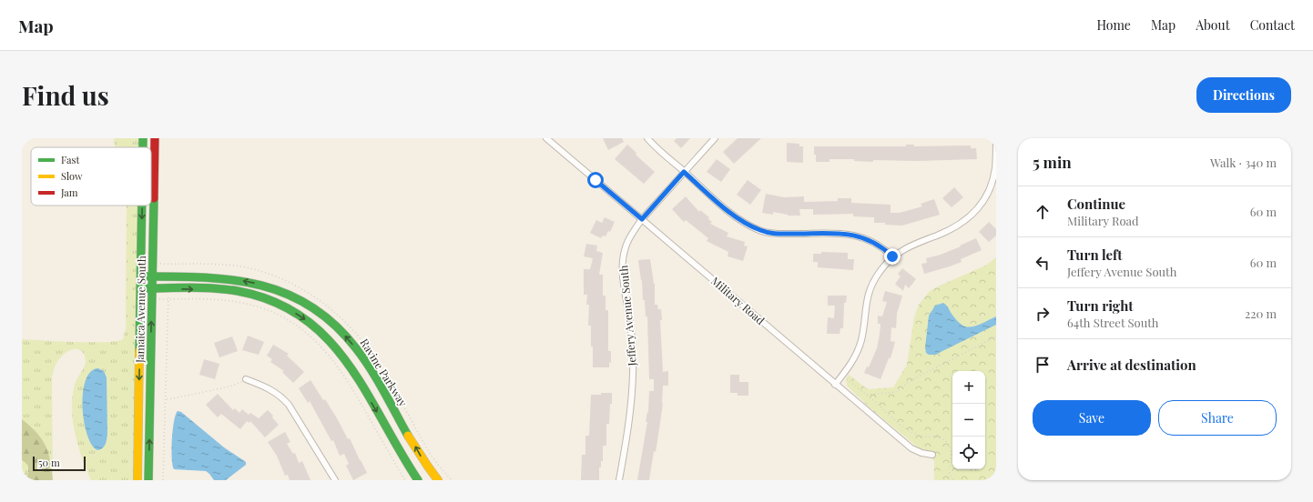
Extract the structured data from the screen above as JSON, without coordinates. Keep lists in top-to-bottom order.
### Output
{
  "streets": {
    "street": [
      "Military Road",
      "Jamaica Avenue South",
      "Jeffery Avenue South",
      "Ravine Parkway"
    ]
  },
  "crossings": [
    ["Military Road", "Jeffery Avenue South"],
    ["Jamaica Avenue South", "Ravine Parkway"]
  ],
  "legend": ["Fast", "Slow", "Jam"],
  "scale_bar": "50 m",
  "page": {
    "header": "Map",
    "nav": [
      "Home",
      "Map",
      "About",
      "Contact"
    ],
    "buttons": [
      "Directions",
      ["Save", "Share"]
    ],
    "title": "Find us",
    "heading": ["5 min", "Walk · 340 m"],
    "list": [
      ["Continue", "Military Road", "60 m"],
      ["Turn left", "Jeffery Avenue South", "60 m"],
      ["Turn right", "64th Street South", "220 m"],
      "Arrive at destination"
    ],
    "map_buttons": ["+", "−"],
    "scale": "50 m"
  }
}
